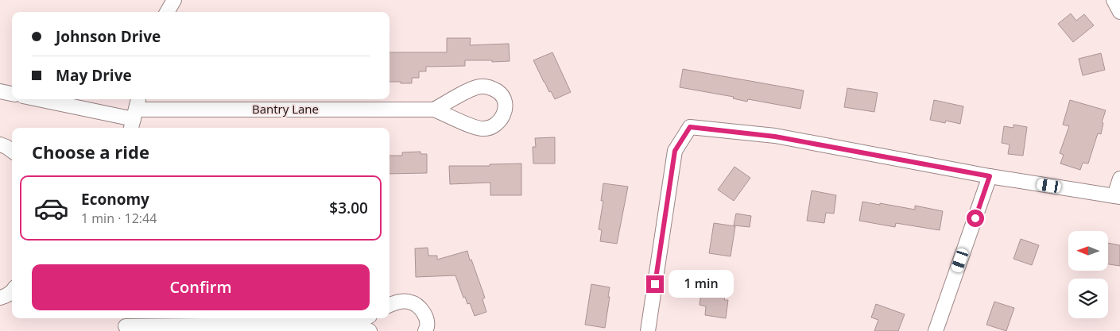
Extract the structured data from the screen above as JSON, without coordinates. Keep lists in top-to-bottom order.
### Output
{
  "streets": {
    "street": ["Bantry Lane"]
  },
  "north": "left",
  "page": {
    "banner": ["Johnson Drive", "May Drive"],
    "heading": "Choose a ride",
    "list": [
      {
        "name": "Economy",
        "note": "1 min · 12:44",
        "value": "$3.00"
      }
    ],
    "buttons": "Confirm",
    "bubble": "1 min"
  }
}
